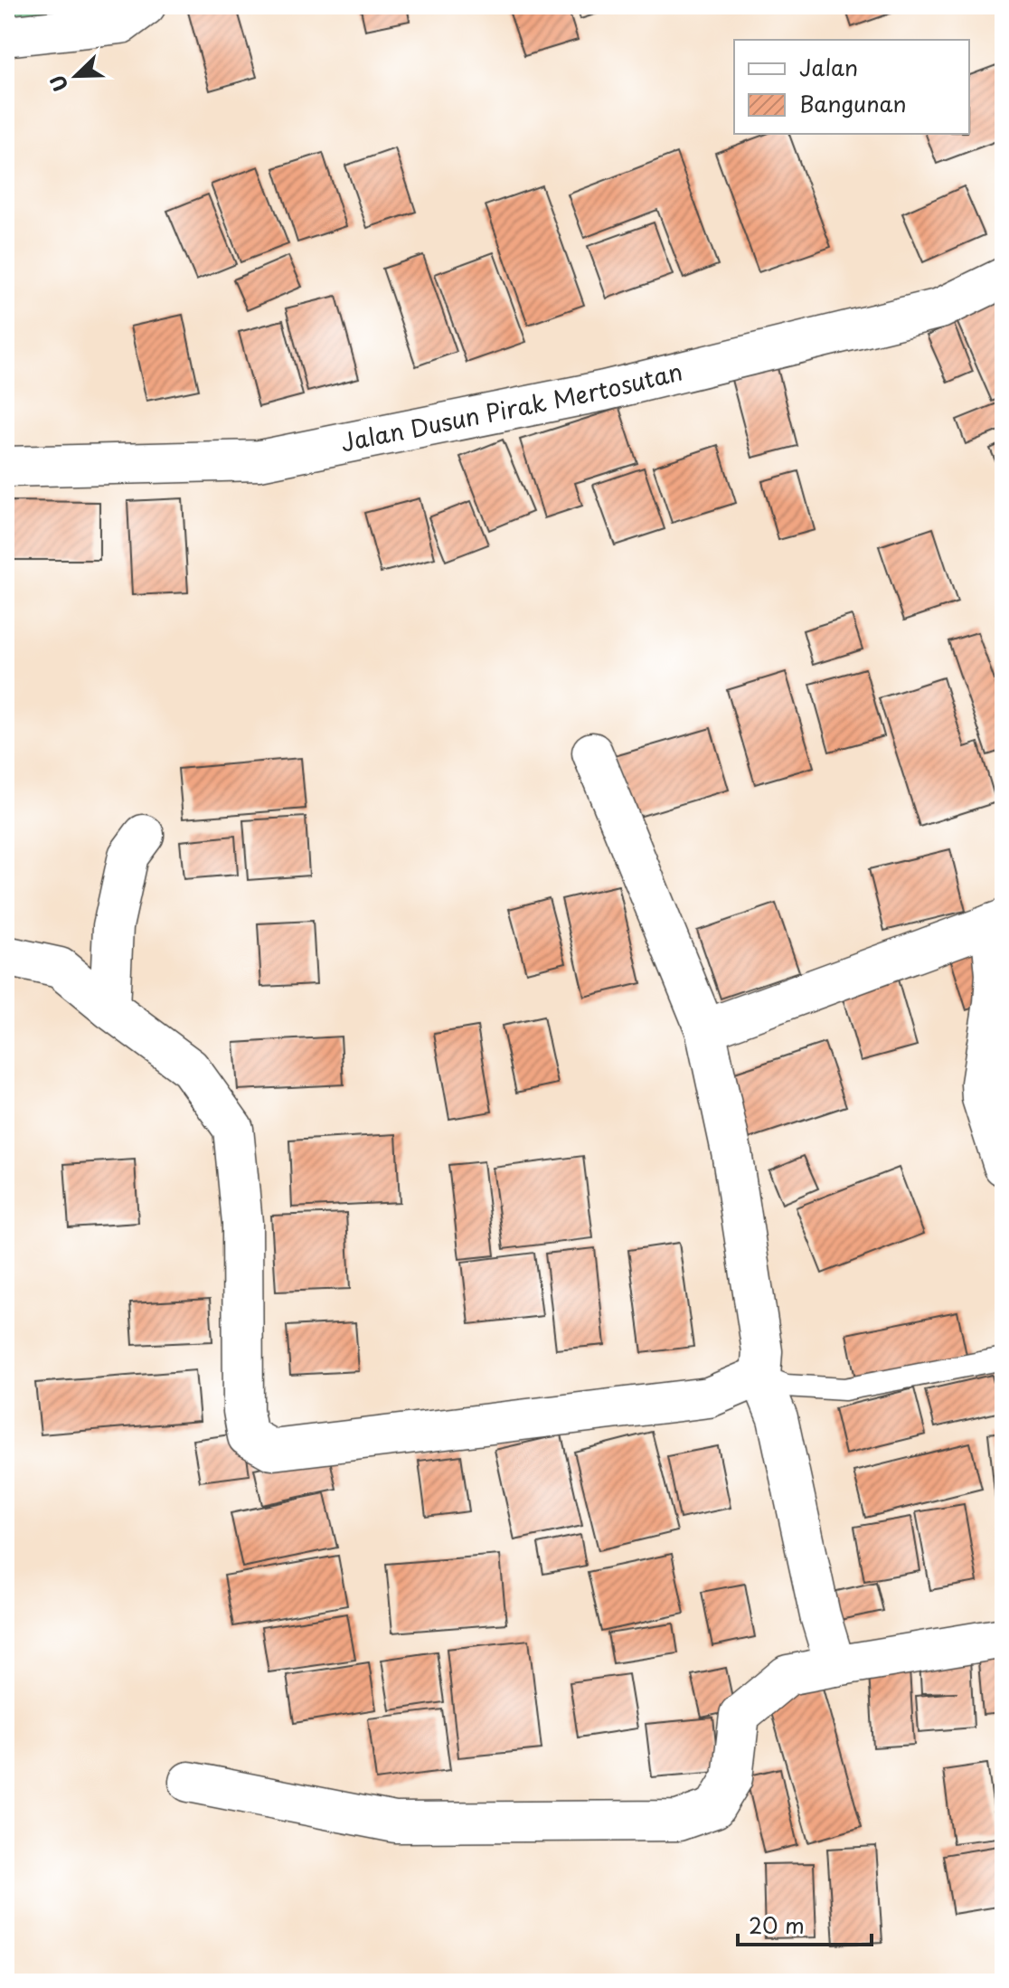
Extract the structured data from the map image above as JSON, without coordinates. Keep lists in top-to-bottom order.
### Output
{
  "streets": {
    "street": ["Jalan Dusun Pirak Mertosutan"]
  },
  "legend": ["Jalan", "Bangunan"],
  "scale_bar": "20 m",
  "north": "bottom left"
}
